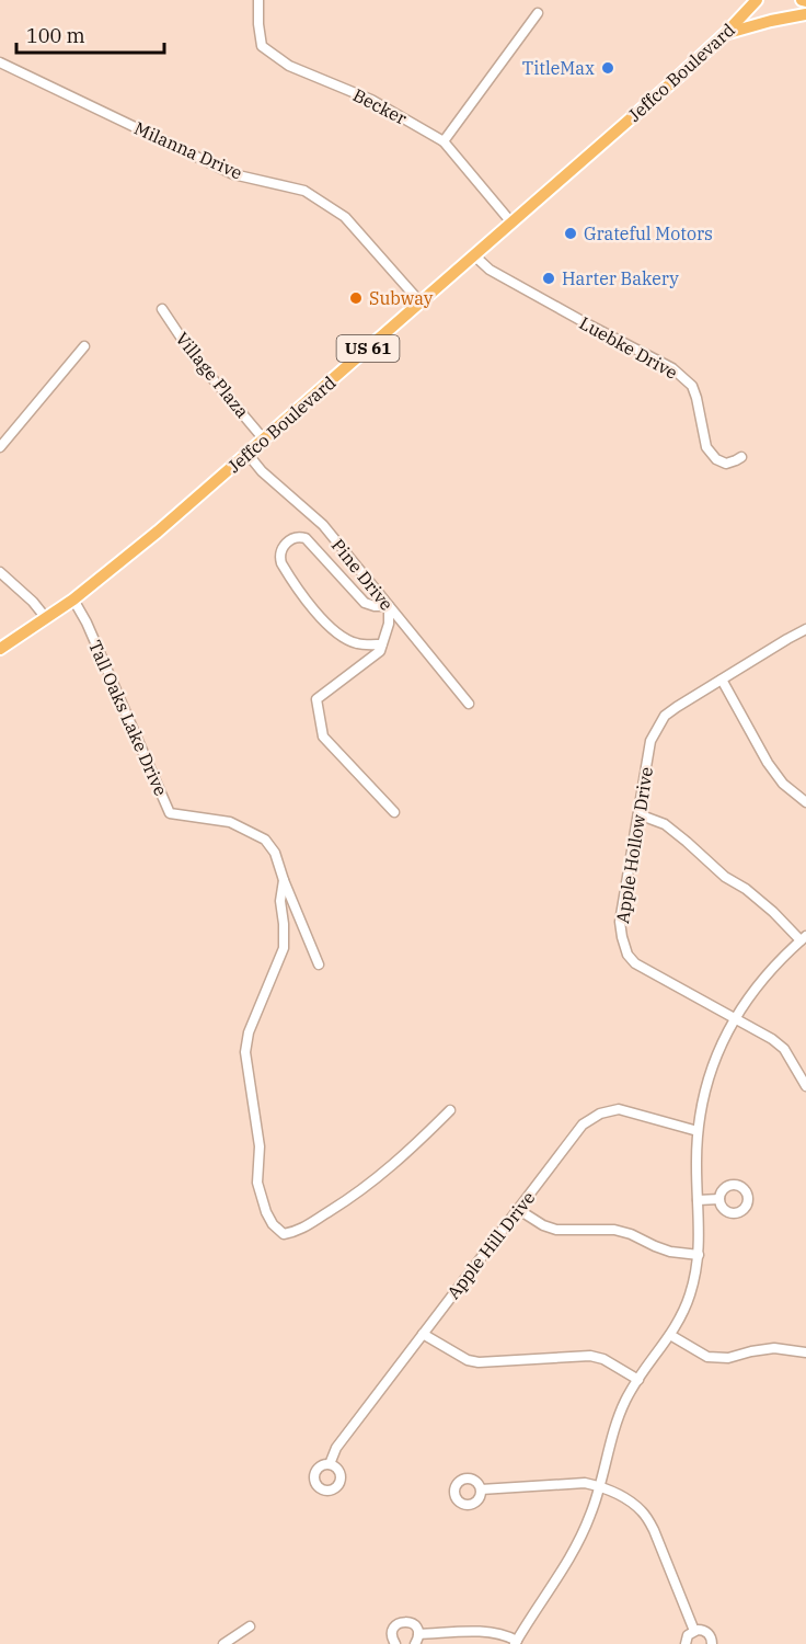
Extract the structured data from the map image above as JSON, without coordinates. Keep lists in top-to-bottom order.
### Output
{
  "streets": {
    "main road": ["Jeffco Boulevard", "US 61"],
    "street": [
      "Becker",
      "Milanna Drive",
      "Luebke Drive",
      "Village Plaza",
      "Pine Drive",
      "Tall Oaks Lake Drive",
      "Apple Hollow Drive",
      "Apple Hill Drive"
    ]
  },
  "crossings": [
    ["Jeffco Boulevard", "Becker"],
    ["Jeffco Boulevard", "Milanna Drive"],
    ["Jeffco Boulevard", "Luebke Drive"],
    ["Jeffco Boulevard", "Village Plaza"],
    ["Jeffco Boulevard", "Pine Drive"],
    ["Jeffco Boulevard", "Tall Oaks Lake Drive"]
  ],
  "places": [
    "TitleMax",
    "Grateful Motors",
    "Harter Bakery",
    "Subway"
  ],
  "scale_bar": "100 m"
}
